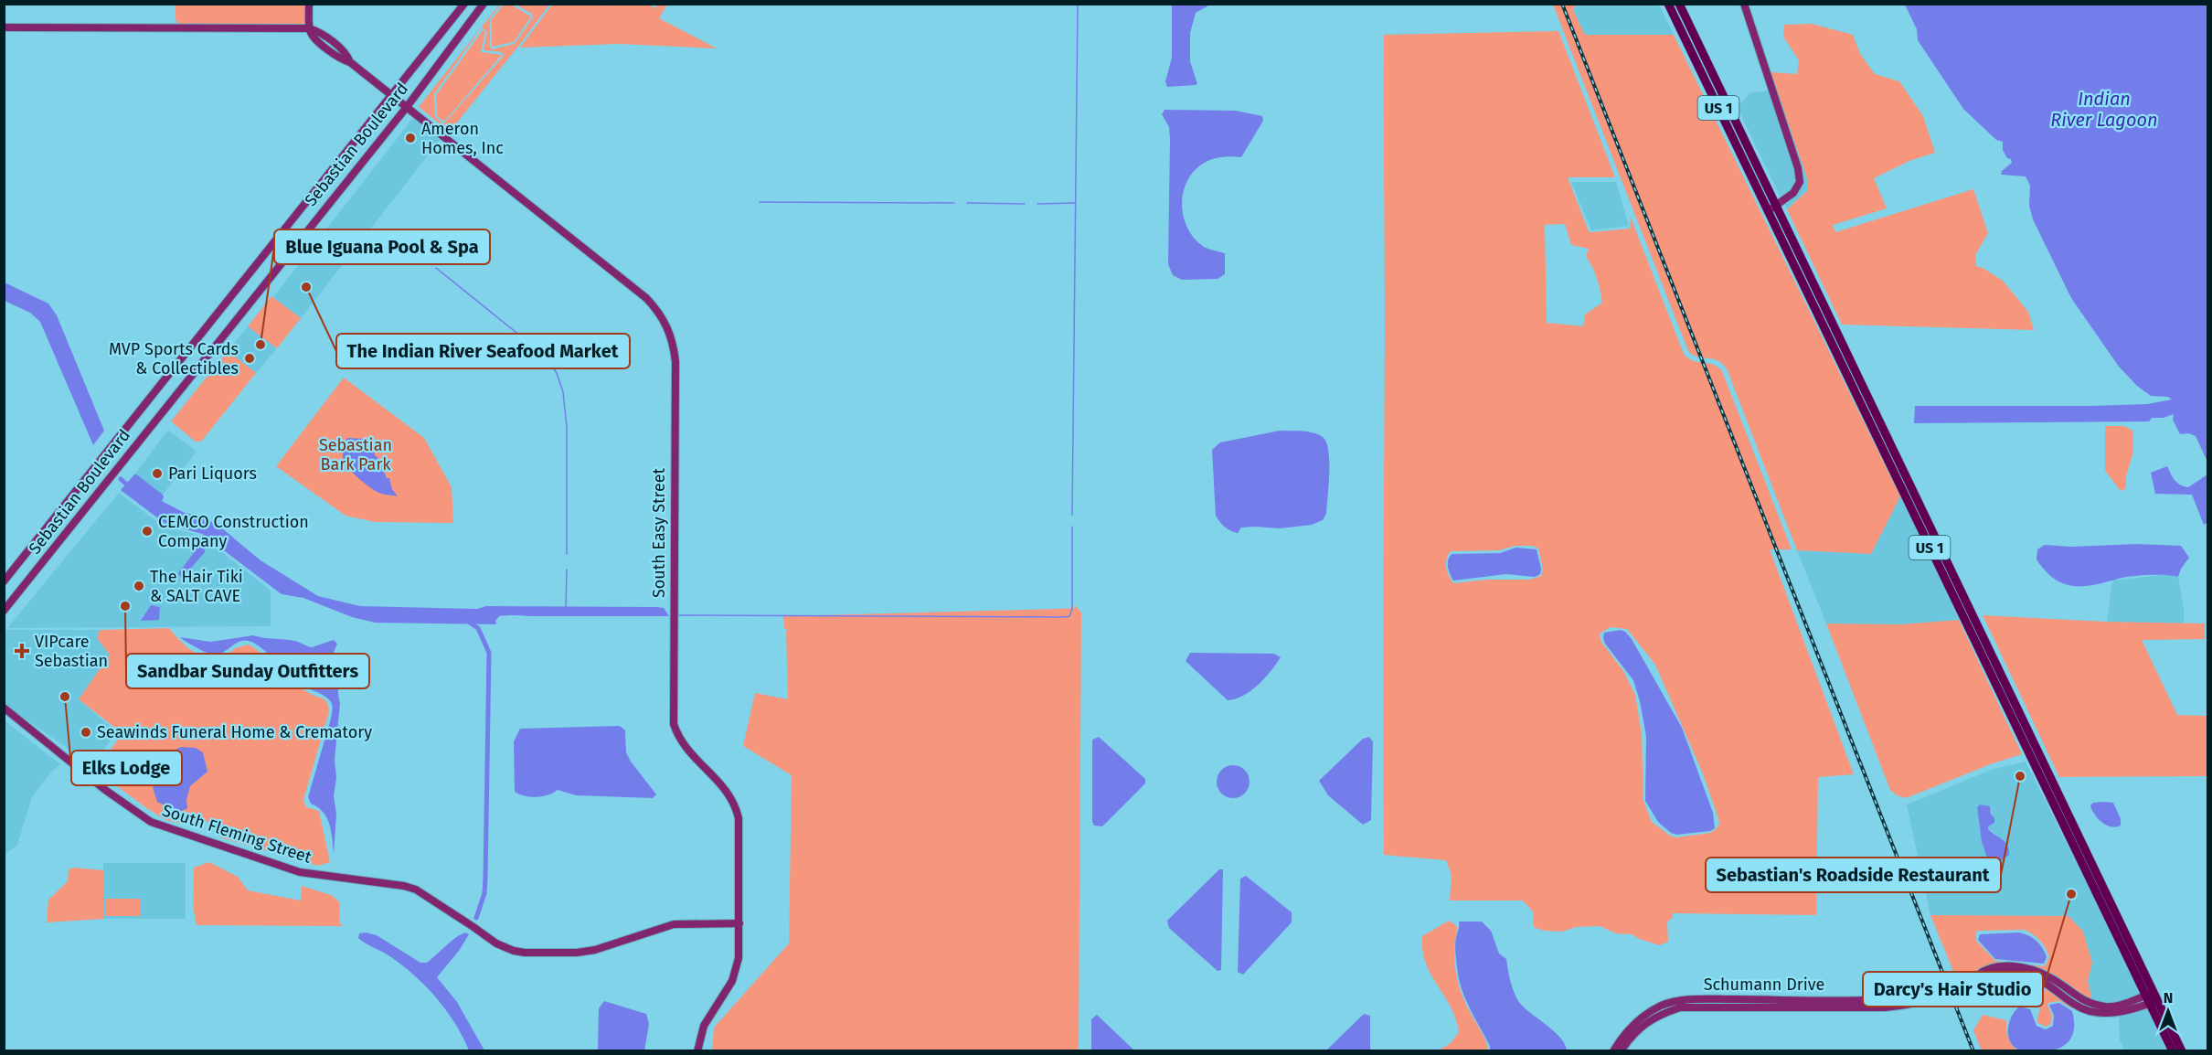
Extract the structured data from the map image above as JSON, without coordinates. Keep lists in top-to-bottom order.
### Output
{
  "streets": {
    "main road": ["US 1"],
    "street": [
      "Sebastian Boulevard",
      "South Easy Street",
      "South Fleming Street",
      "Schumann Drive"
    ]
  },
  "crossings": [
    ["US 1", "Schumann Drive"],
    ["Sebastian Boulevard", "South Easy Street"],
    ["South Easy Street", "South Fleming Street"]
  ],
  "water": ["Indian River Lagoon"],
  "parks": ["Sebastian Bark Park"],
  "places": {
    "other": [
      "Ameron Homes, Inc",
      "The Indian River Seafood Market",
      "Blue Iguana Pool & Spa",
      "MVP Sports Cards & Collectibles",
      "Pari Liquors",
      "CEMCO Construction Company",
      "The Hair Tiki & SALT CAVE",
      "Sandbar Sunday Outfitters",
      "Elks Lodge",
      "Seawinds Funeral Home & Crematory",
      "Sebastian's Roadside Restaurant",
      "Darcy's Hair Studio"
    ],
    "health": ["VIPcare Sebastian"]
  },
  "north": "top"
}
